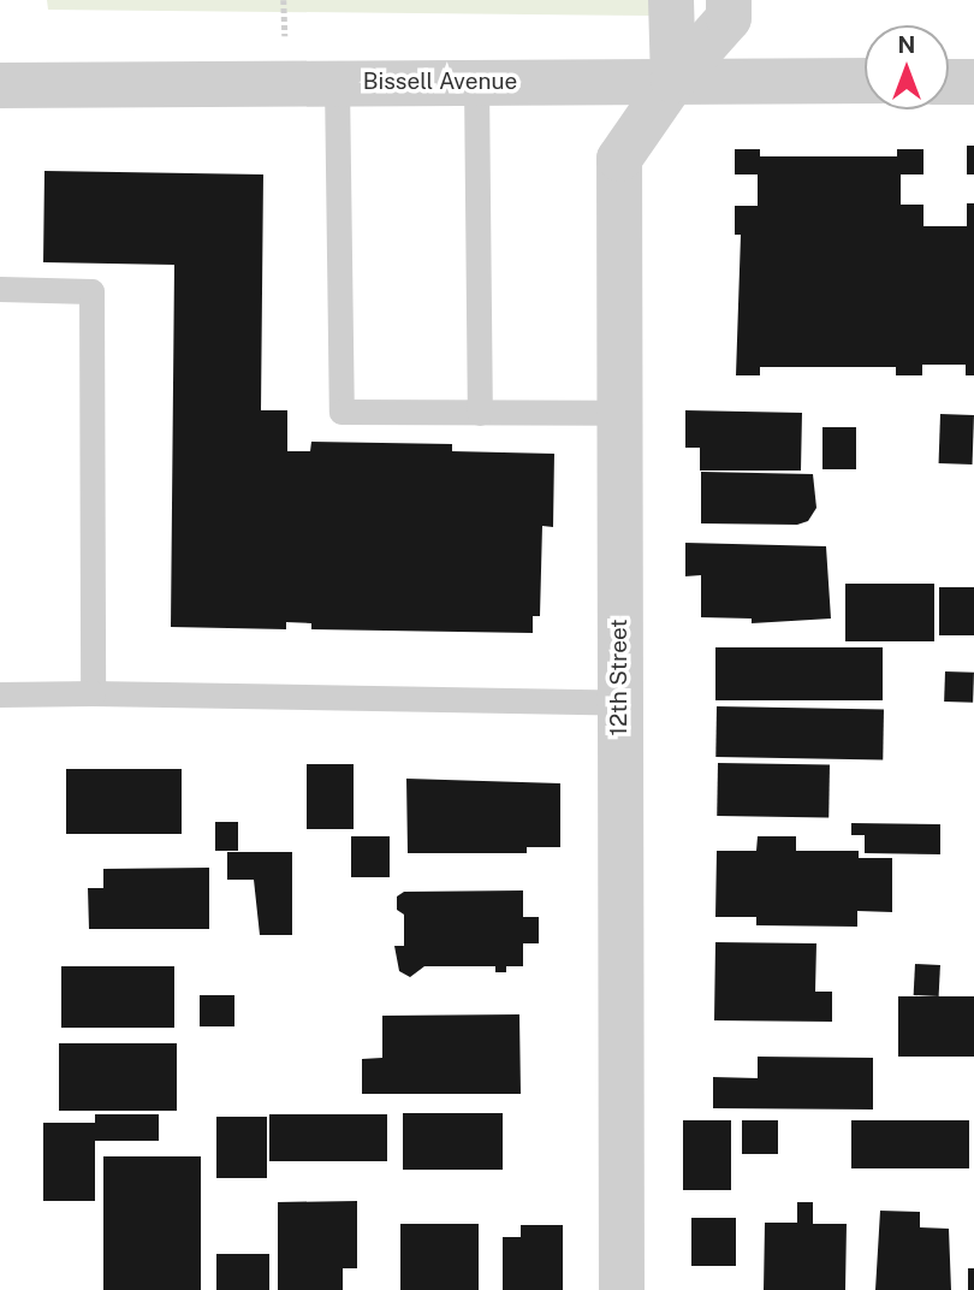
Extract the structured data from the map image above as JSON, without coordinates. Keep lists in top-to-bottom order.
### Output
{
  "streets": {
    "street": ["Bissell Avenue", "12th Street"]
  },
  "crossings": [
    ["Bissell Avenue", "12th Street"]
  ],
  "north": "top"
}
